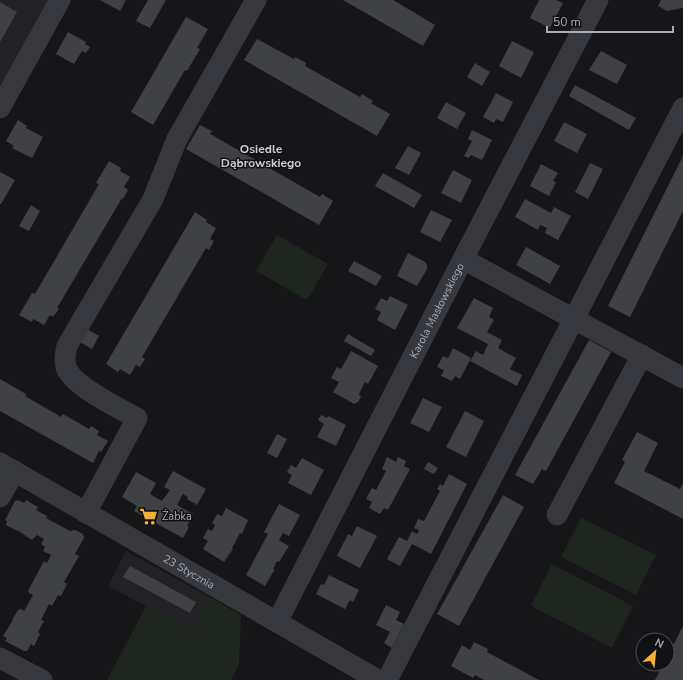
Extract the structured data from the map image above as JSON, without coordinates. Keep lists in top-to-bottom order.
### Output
{
  "streets": {
    "street": ["Karola Masłowskiego", "23 Stycznia"]
  },
  "crossings": [
    ["Karola Masłowskiego", "23 Stycznia"]
  ],
  "districts": ["Osiedle Dąbrowskiego"],
  "places": {
    "supermarket": ["Żabka"]
  },
  "scale_bar": "50 m",
  "north": "top right"
}
